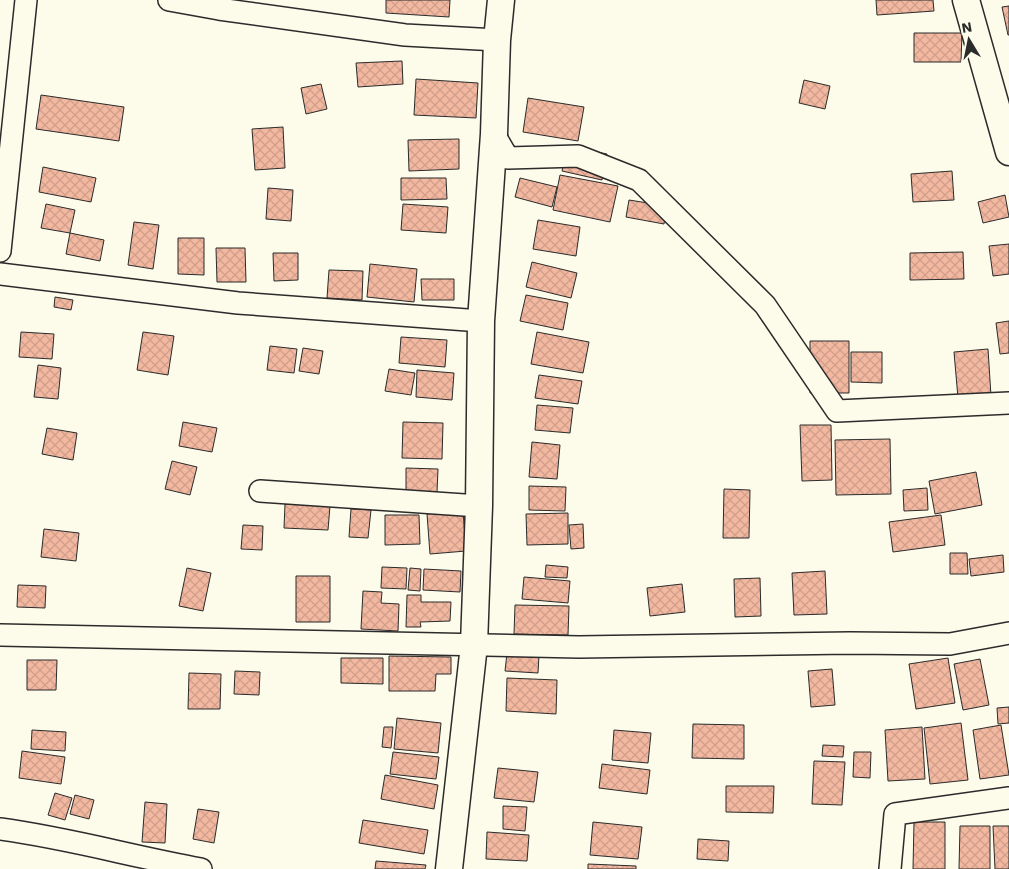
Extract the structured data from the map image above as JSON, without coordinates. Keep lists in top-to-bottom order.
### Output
{
  "north": "top"
}
